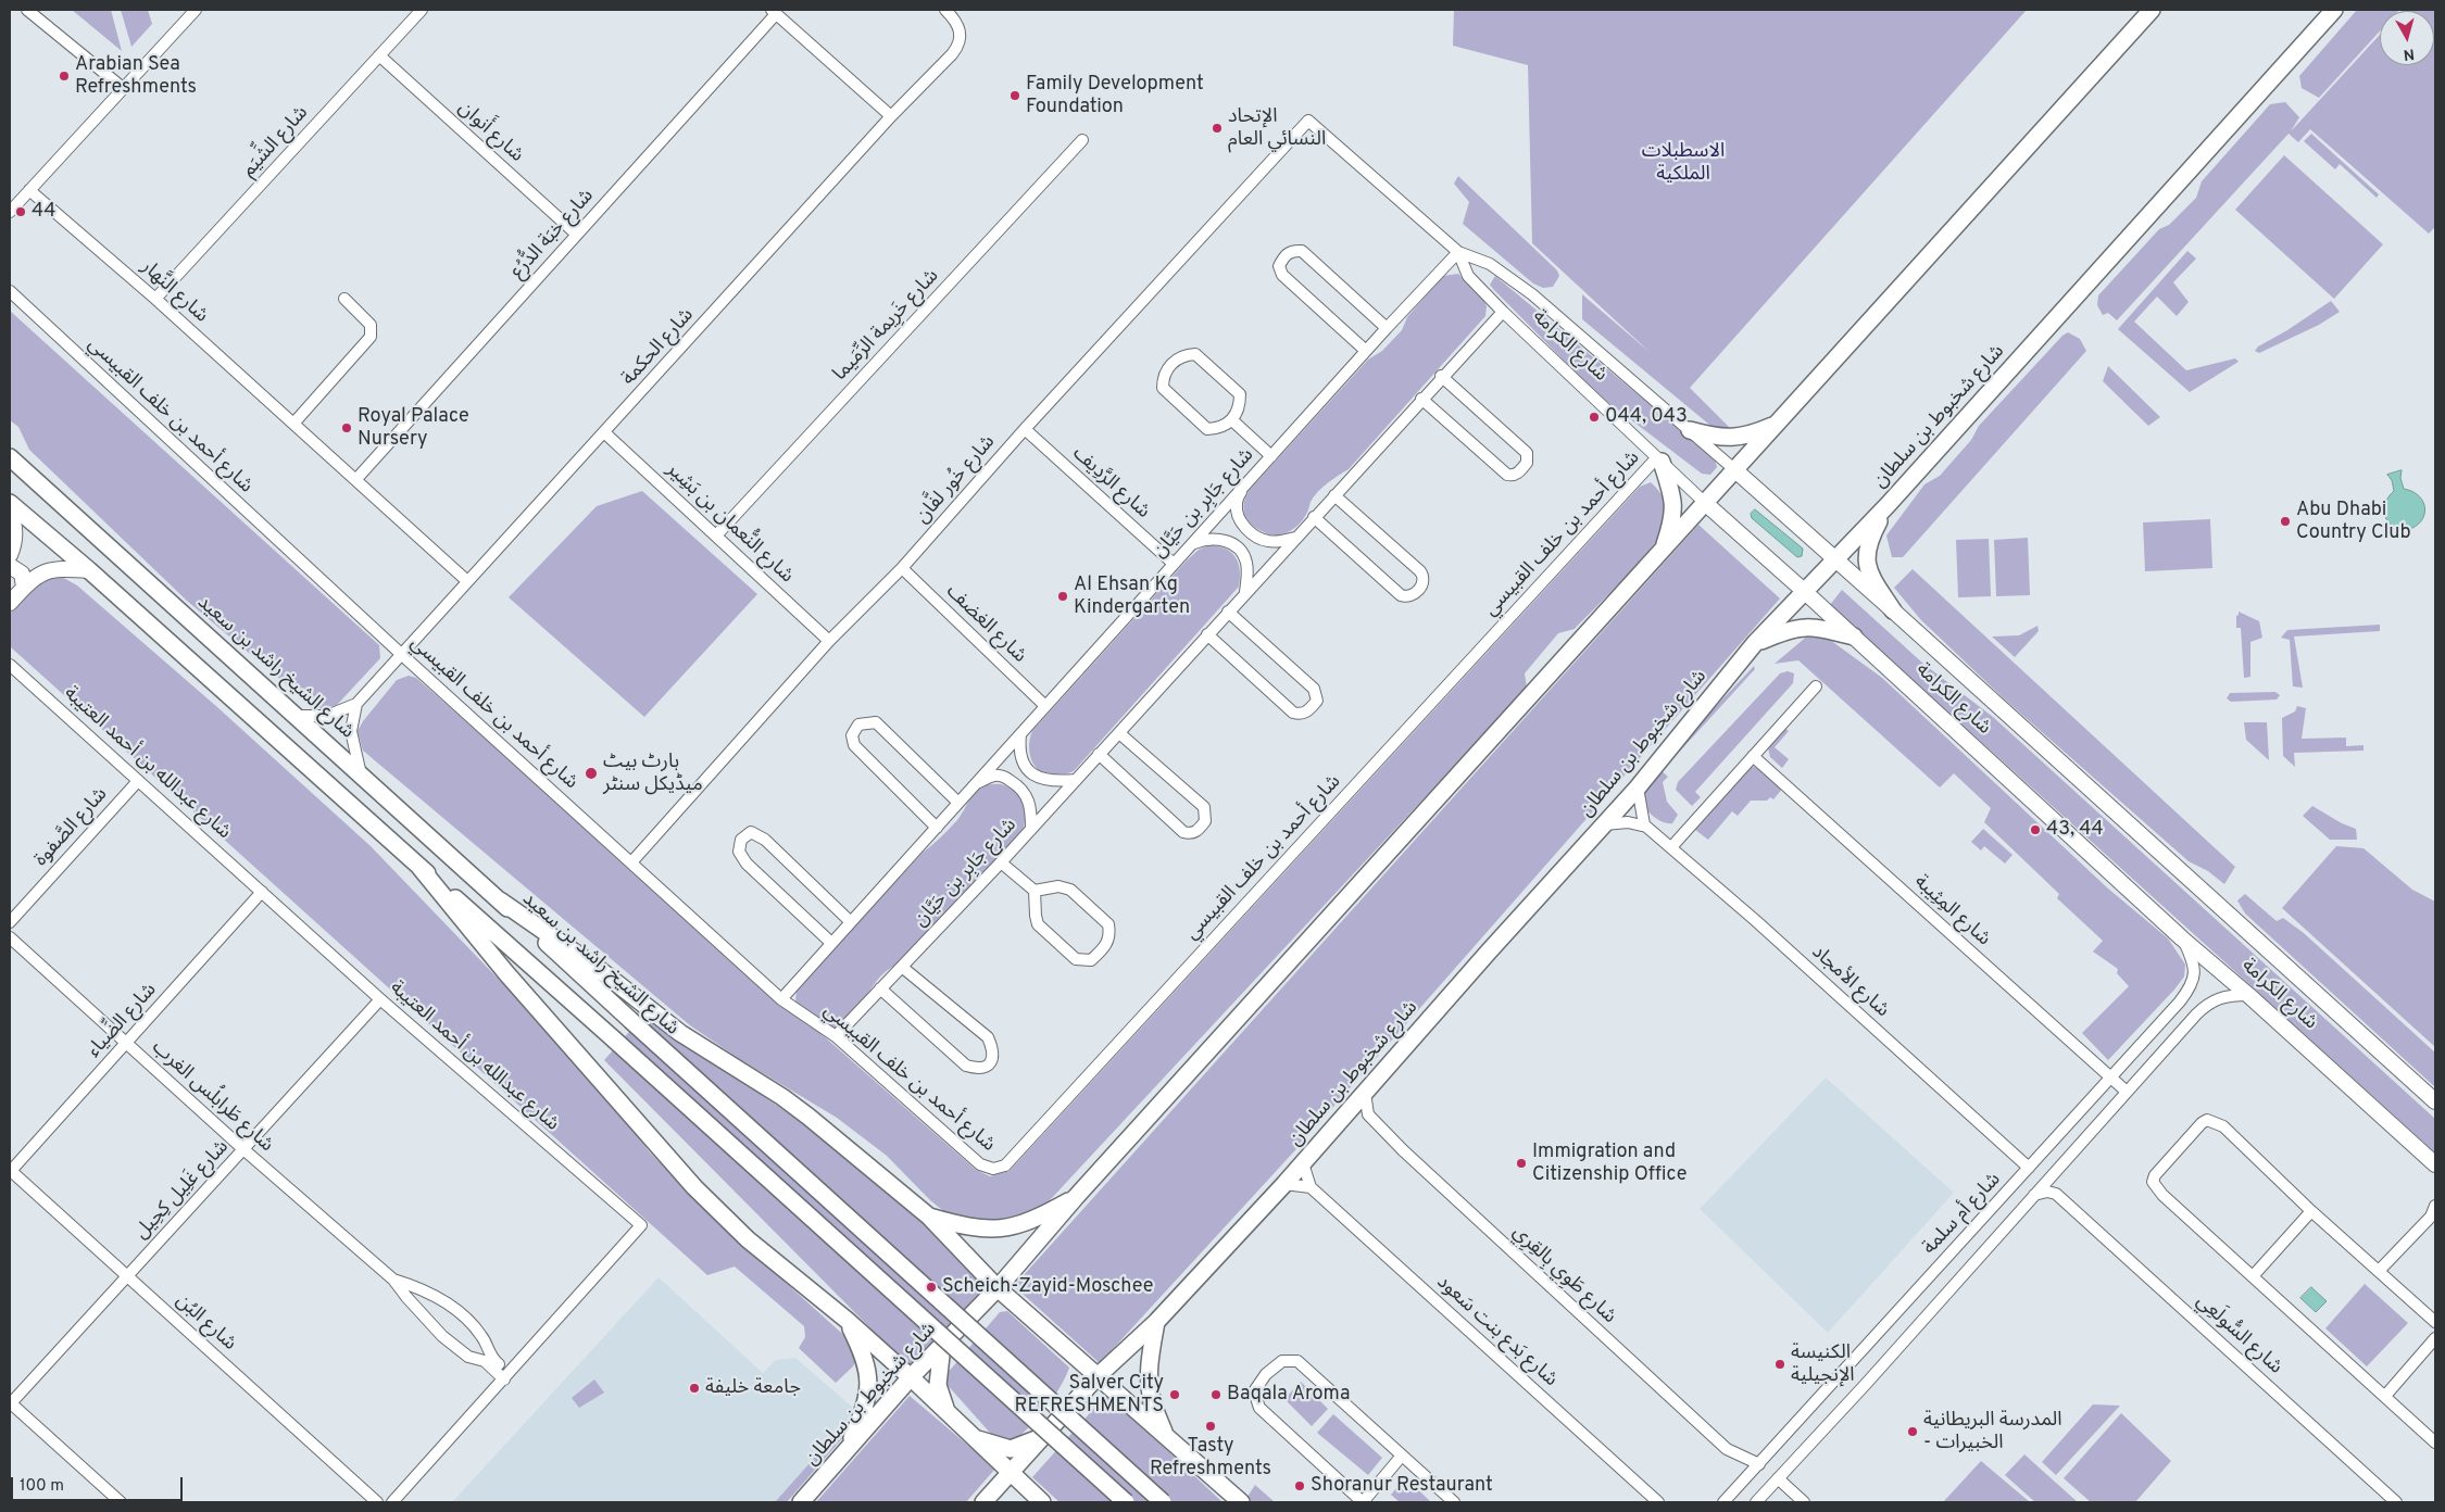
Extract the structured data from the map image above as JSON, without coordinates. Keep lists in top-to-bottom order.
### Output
{
  "streets": {
    "main road": ["شارع الكرامة", "شارع شخبوط بن سلطان", "شارع الشيخ راشد بن سعيد"],
    "street": [
      "شارع أَنوان",
      "شارع الشِّيَم",
      "شارع خبَة الدُّرُع",
      "شارع النَّهار",
      "شارع خَرِيمة الرِّمَيما",
      "شارع الحكمة",
      "شارع أحمد بن خلف القبيسي",
      "شارع خُور لفَّان",
      "شارع الرَّدِيف",
      "شارع جَابِر بن حَيَّان",
      "شارع النُّعمان بن بَشِير",
      "شارع الغضف",
      "شارع عبدالله بن أحمد العتيبة",
      "شارع الصَّفوة",
      "شارع المِثِيبة",
      "شارع الأمجاد",
      "شارع الضِّياء",
      "شارع طَرابلُس الغرب",
      "شارع غَلِيل كِحِيل",
      "شارع أم سلمة",
      "شارع طَوِي بِالقِرِي",
      "شارع البُن",
      "شارع بَدع بنت سَعود",
      "شارع السُّولَعِي"
    ]
  },
  "crossings": [
    ["شارع أَنوان", "شارع الشِّيَم"],
    ["شارع أَنوان", "شارع خبَة الدُّرُع"],
    ["شارع الشِّيَم", "شارع النَّهار"],
    ["شارع خبَة الدُّرُع", "شارع النَّهار"],
    ["شارع النَّهار", "شارع الحكمة"],
    ["شارع خَرِيمة الرِّمَيما", "شارع النُّعمان بن بَشِير"],
    ["شارع الكرامة", "شارع أحمد بن خلف القبيسي"],
    ["شارع الكرامة", "شارع شخبوط بن سلطان"],
    ["شارع الكرامة", "شارع خُور لفَّان"],
    ["شارع الكرامة", "شارع جَابِر بن حَيَّان"],
    ["شارع الكرامة", "شارع أم سلمة"],
    ["شارع الحكمة", "شارع أحمد بن خلف القبيسي"],
    ["شارع الحكمة", "شارع النُّعمان بن بَشِير"],
    ["شارع الحكمة", "شارع الشيخ راشد بن سعيد"],
    ["شارع أحمد بن خلف القبيسي", "شارع خُور لفَّان"],
    ["شارع أحمد بن خلف القبيسي", "شارع جَابِر بن حَيَّان"],
    ["شارع شخبوط بن سلطان", "شارع طَوِي بِالقِرِي"],
    ["شارع خُور لفَّان", "شارع الرَّدِيف"],
    ["شارع خُور لفَّان", "شارع النُّعمان بن بَشِير"],
    ["شارع خُور لفَّان", "شارع الغضف"],
    ["شارع الرَّدِيف", "شارع جَابِر بن حَيَّان"],
    ["شارع جَابِر بن حَيَّان", "شارع الغضف"],
    ["شارع عبدالله بن أحمد العتيبة", "شارع الصَّفوة"],
    ["شارع عبدالله بن أحمد العتيبة", "شارع الضِّياء"],
    ["شارع عبدالله بن أحمد العتيبة", "شارع طَرابلُس الغرب"],
    ["شارع عبدالله بن أحمد العتيبة", "شارع غَلِيل كِحِيل"],
    ["شارع المِثِيبة", "شارع أم سلمة"],
    ["شارع الأمجاد", "شارع أم سلمة"],
    ["شارع الضِّياء", "شارع طَرابلُس الغرب"],
    ["شارع الضِّياء", "شارع البُن"],
    ["شارع طَرابلُس الغرب", "شارع غَلِيل كِحِيل"],
    ["شارع غَلِيل كِحِيل", "شارع البُن"],
    ["شارع أم سلمة", "شارع طَوِي بِالقِرِي"]
  ],
  "parks": ["الاسطبلات الملكية"],
  "places": [
    "Arabian Sea Refreshments",
    "Family Development Foundation",
    "الإتحاد النسائي العام",
    "44",
    "044, 043",
    "Royal Palace Nursery",
    "Abu Dhabi Country Club",
    "Al Ehsan Kg Kindergarten",
    "ہارٹ بیٹ میڈیکل سنٹر",
    "43, 44",
    "Immigration and Citizenship Office",
    "Scheich-Zayid-Moschee",
    "الكنيسة الإنجيلية",
    "جامعة خليفة",
    "Salver City REFRESHMENTS",
    "Baqala Aroma",
    "Tasty Refreshments",
    "المدرسة البريطانية - الخبيرات",
    "Shoranur Restaurant"
  ],
  "scale_bar": "100 m",
  "north": "bottom"
}
